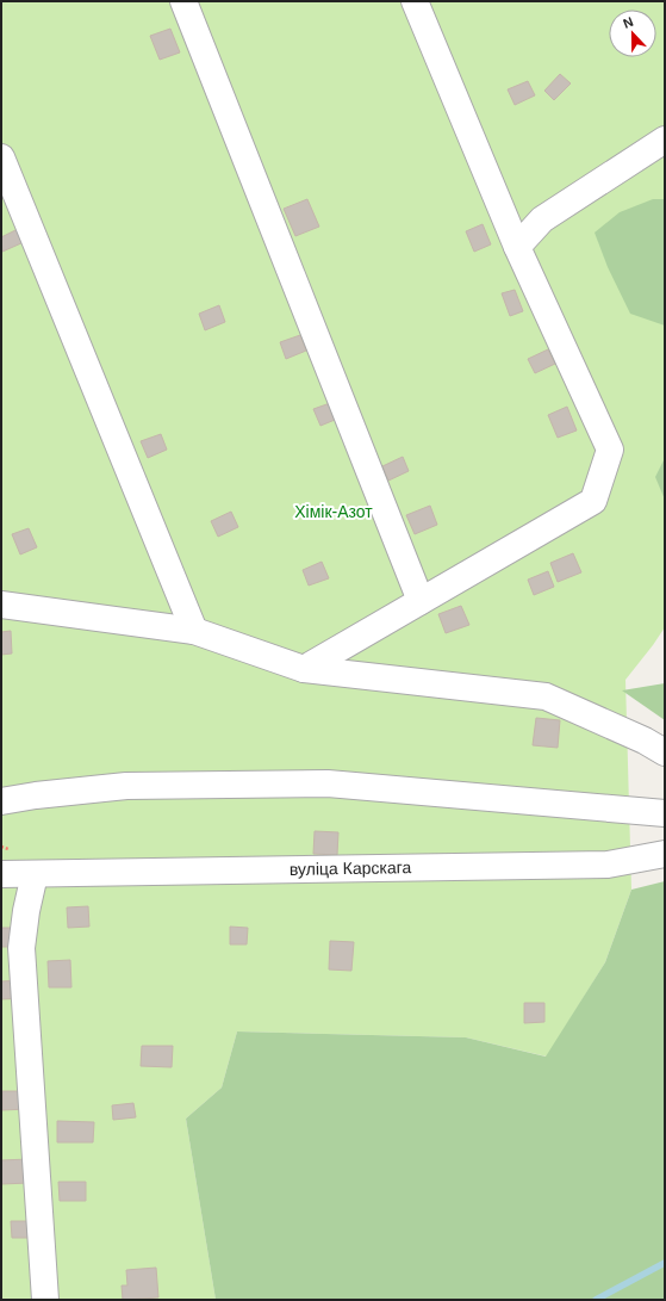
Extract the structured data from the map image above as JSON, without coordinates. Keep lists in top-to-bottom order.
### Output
{
  "streets": {
    "street": ["вуліца Карскага"]
  },
  "parks": ["Хімік-Азот"],
  "north": "top"
}
